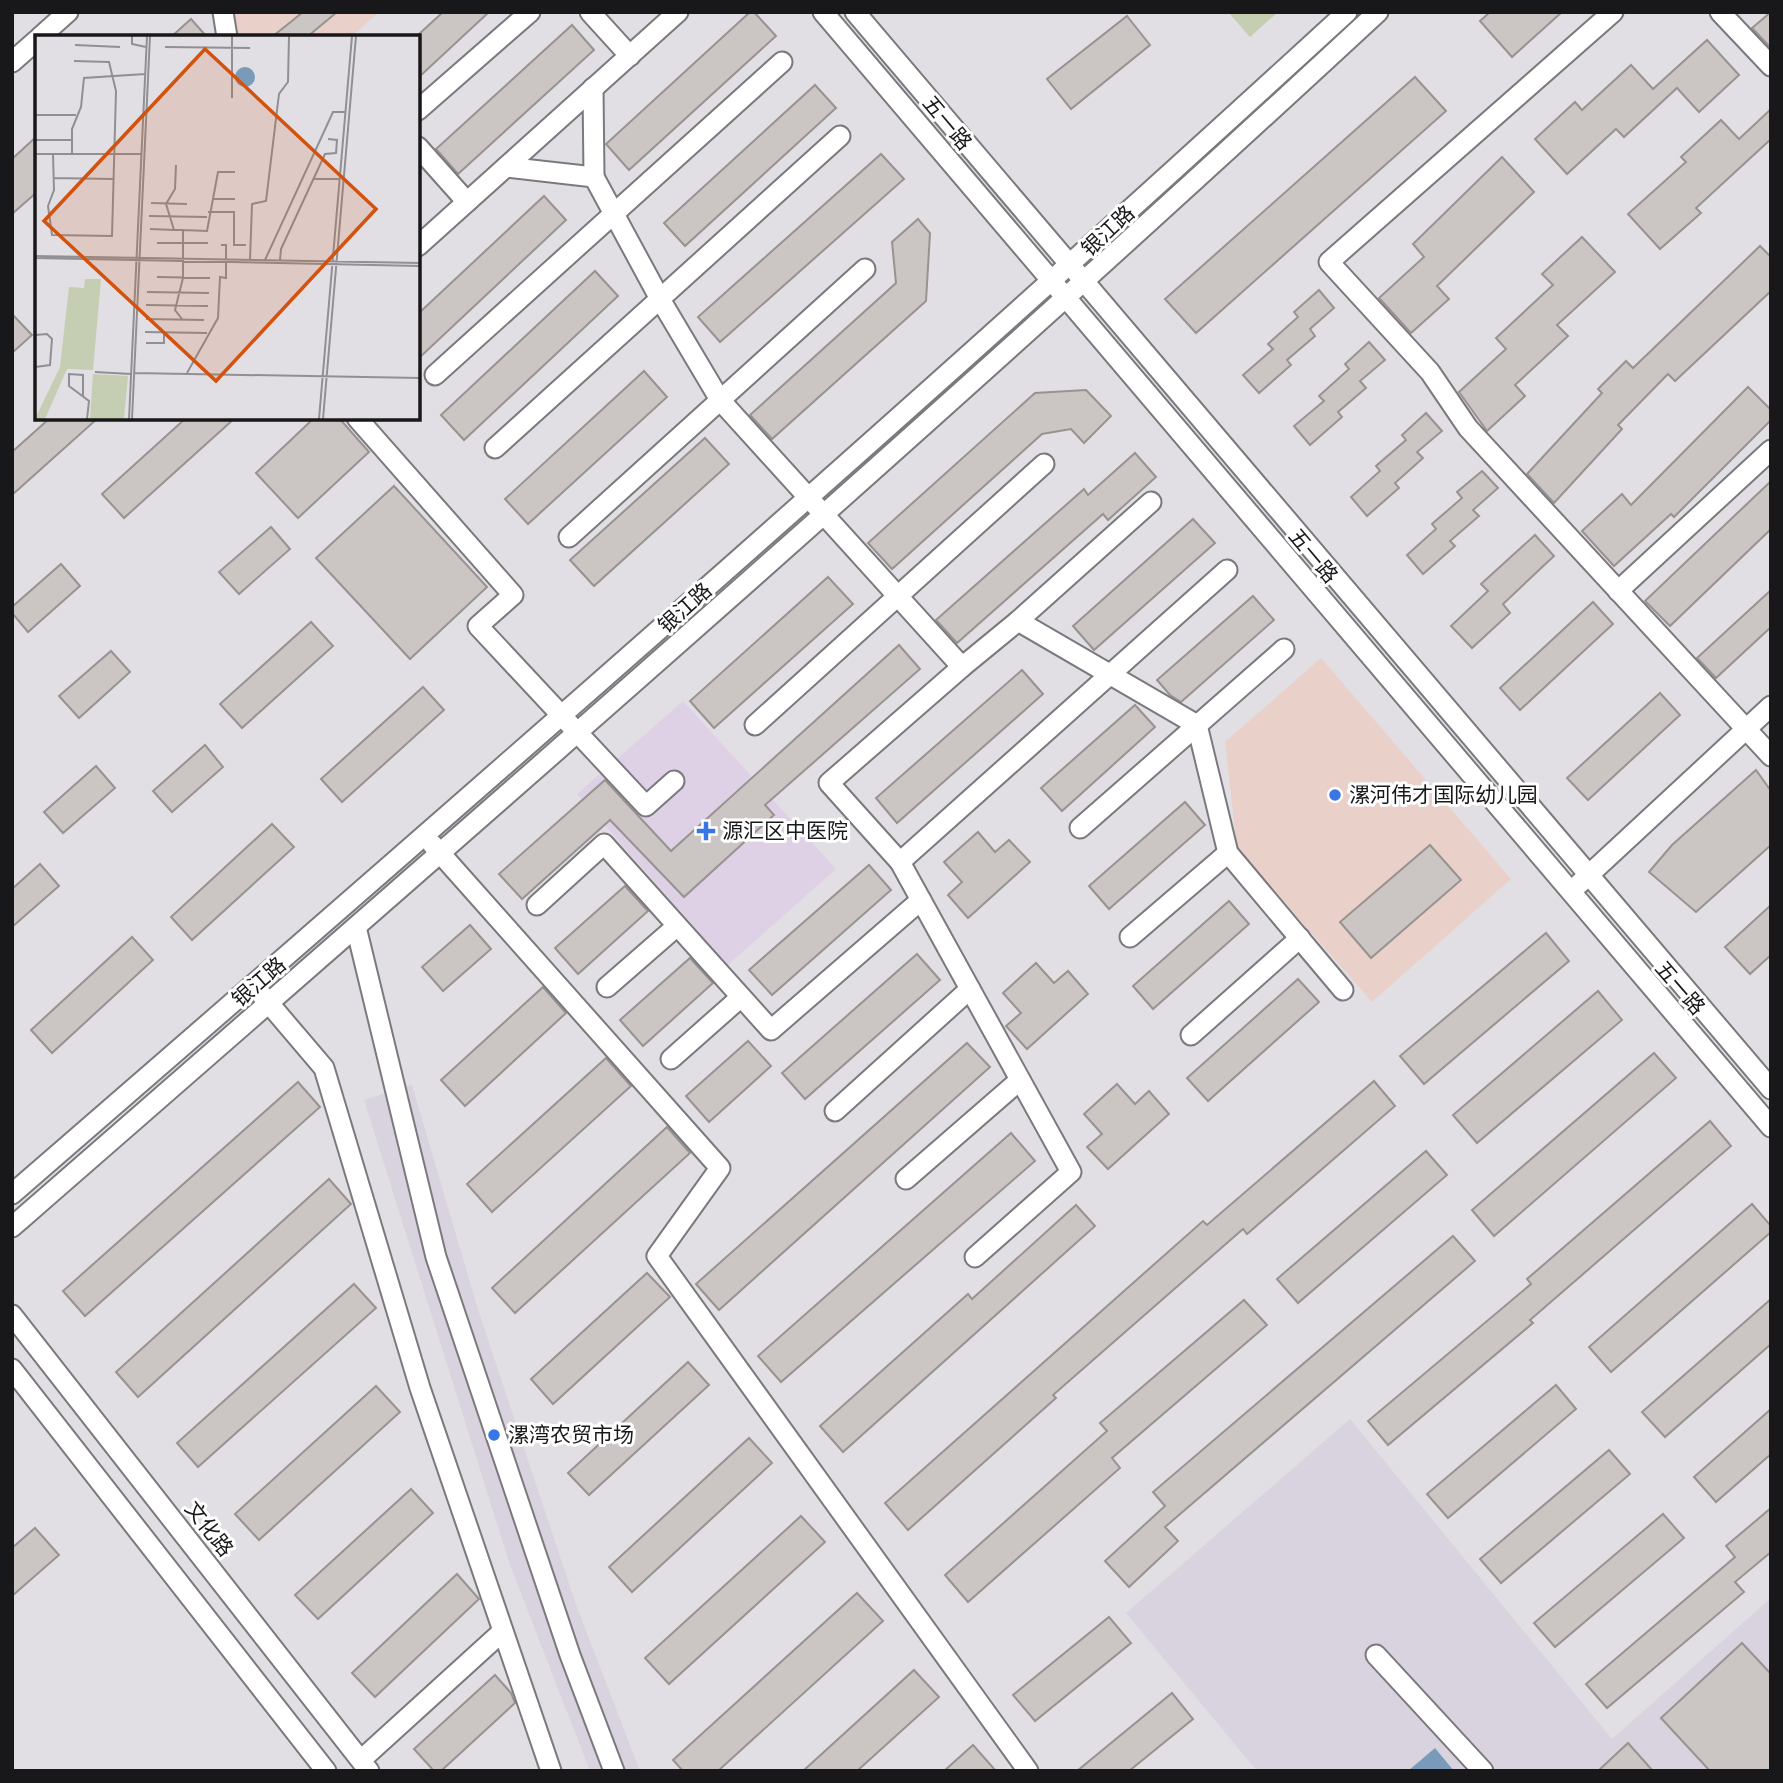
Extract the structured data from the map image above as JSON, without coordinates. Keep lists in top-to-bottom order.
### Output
{
  "streets": {
    "street": ["五一路", "银江路", "文化路"]
  },
  "crossings": [
    ["五一路", "银江路"]
  ],
  "places": {
    "other": ["漯河伟才国际幼儿园", "漯湾农贸市场"],
    "health": ["源汇区中医院"]
  }
}
